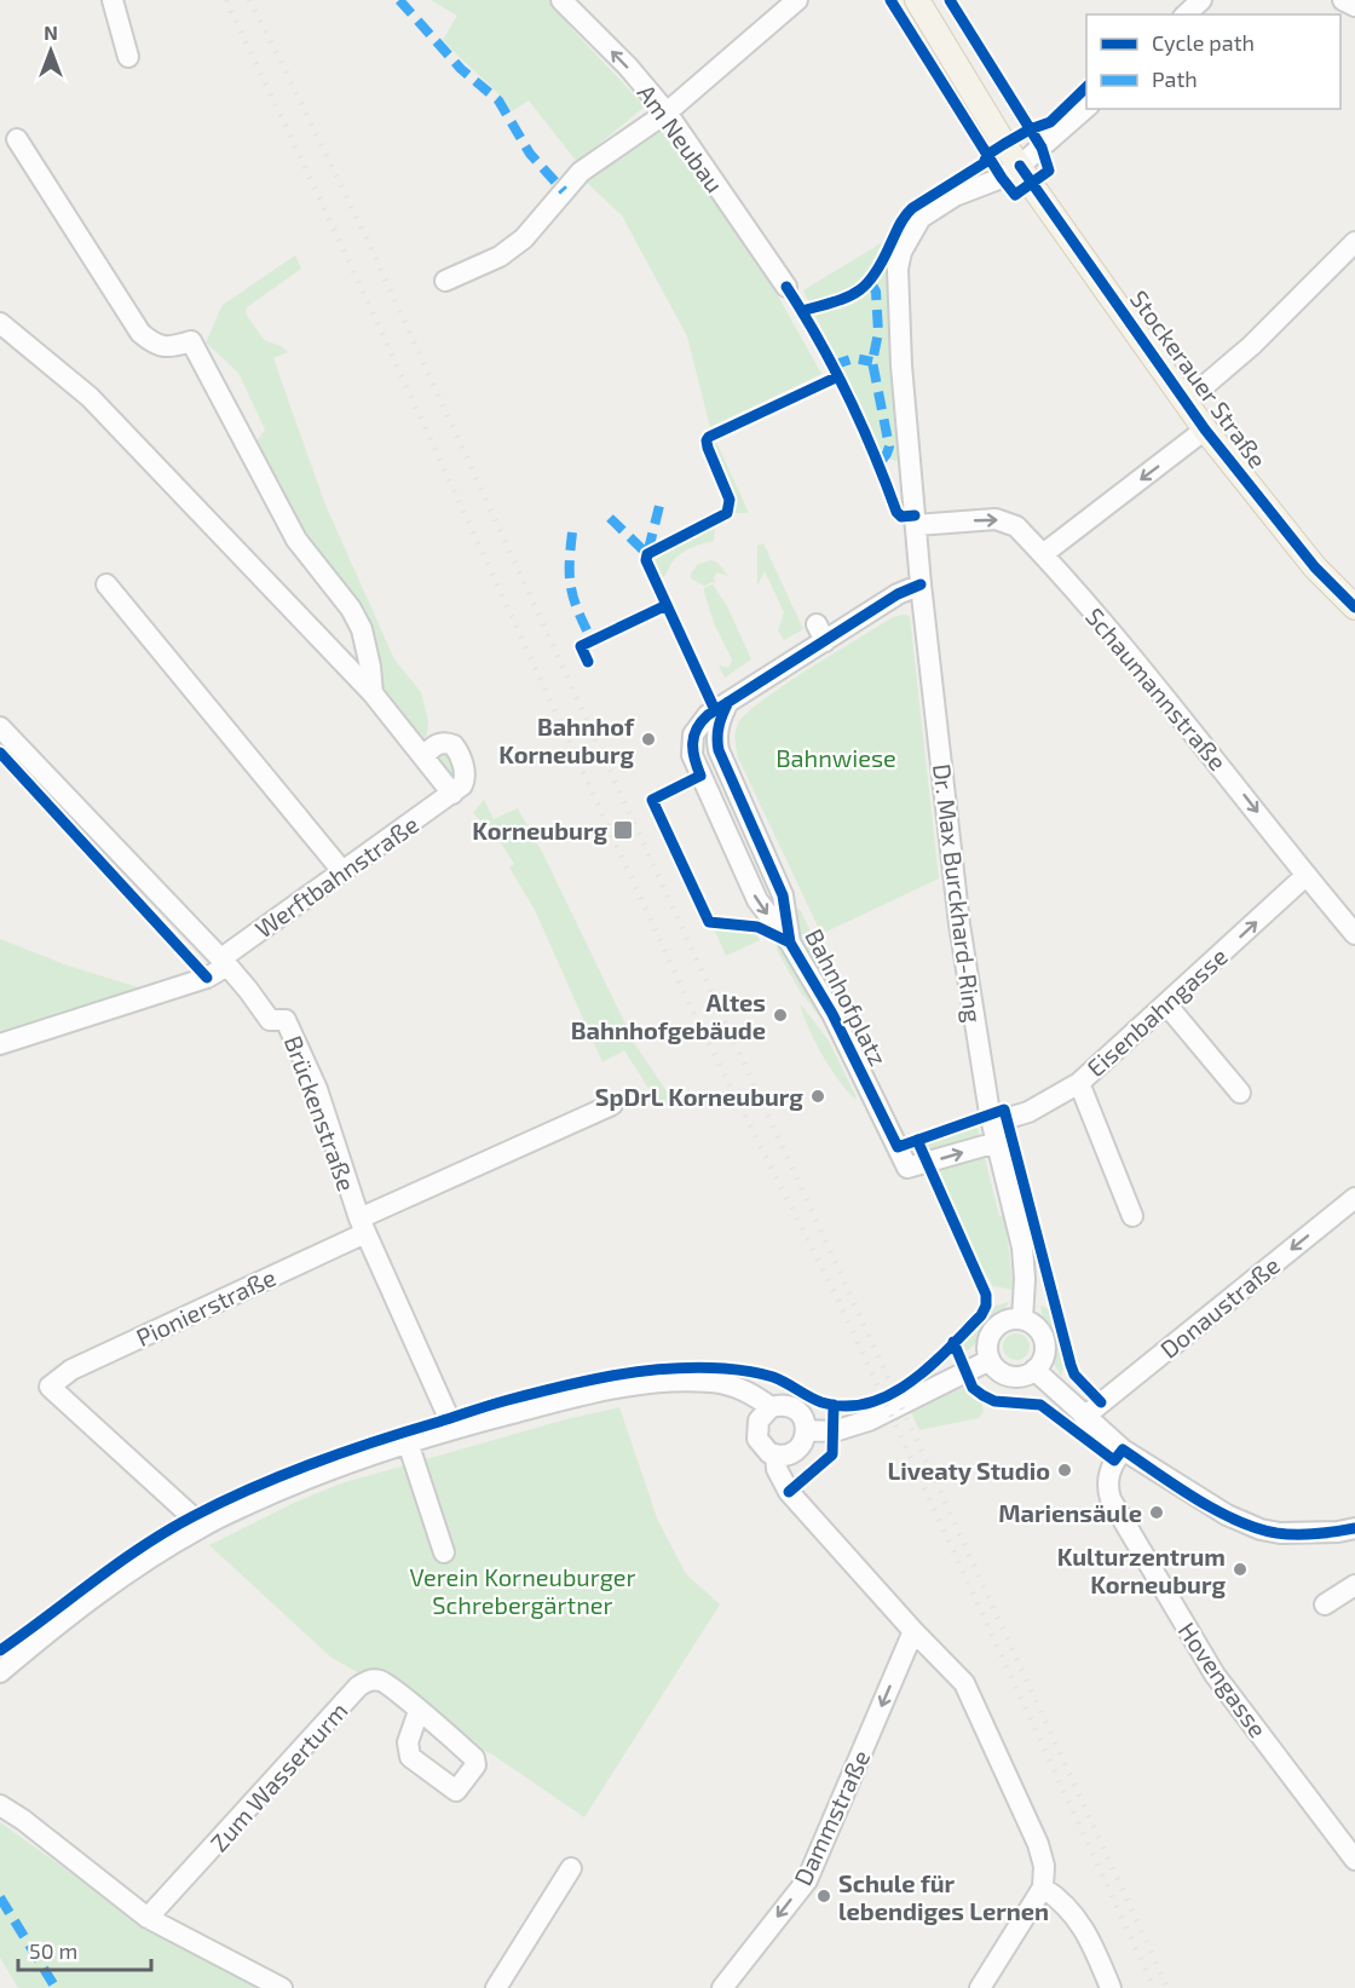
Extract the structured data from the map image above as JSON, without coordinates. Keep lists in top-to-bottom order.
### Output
{
  "streets": {
    "main road": ["Stockerauer Straße"],
    "street": [
      "Am Neubau",
      "Schaumannstraße",
      "Werftbahnstraße",
      "Dr. Max Burckhard-Ring",
      "Bahnhofplatz",
      "Eisenbahngasse",
      "Brückenstraße",
      "Pionierstraße",
      "Donaustraße",
      "Hovengasse",
      "Zum Wasserturm",
      "Dammstraße"
    ]
  },
  "crossings": [
    ["Stockerauer Straße", "Dr. Max Burckhard-Ring"],
    ["Schaumannstraße", "Dr. Max Burckhard-Ring"],
    ["Schaumannstraße", "Eisenbahngasse"],
    ["Werftbahnstraße", "Brückenstraße"],
    ["Dr. Max Burckhard-Ring", "Bahnhofplatz"],
    ["Dr. Max Burckhard-Ring", "Eisenbahngasse"],
    ["Bahnhofplatz", "Eisenbahngasse"],
    ["Brückenstraße", "Pionierstraße"]
  ],
  "one_way": [
    "Am Neubau",
    "Schaumannstraße",
    "Eisenbahngasse",
    "Donaustraße",
    "Dammstraße"
  ],
  "parks": ["Bahnwiese", "Verein Korneuburger Schrebergärtner"],
  "places": {
    "other": [
      "Bahnhof Korneuburg",
      "Altes Bahnhofgebäude",
      "SpDrL Korneuburg",
      "Liveaty Studio",
      "Mariensäule",
      "Kulturzentrum Korneuburg",
      "Schule für lebendiges Lernen"
    ],
    "transit": ["Korneuburg"]
  },
  "legend": ["Cycle path", "Path"],
  "scale_bar": "50 m",
  "north": "top"
}
